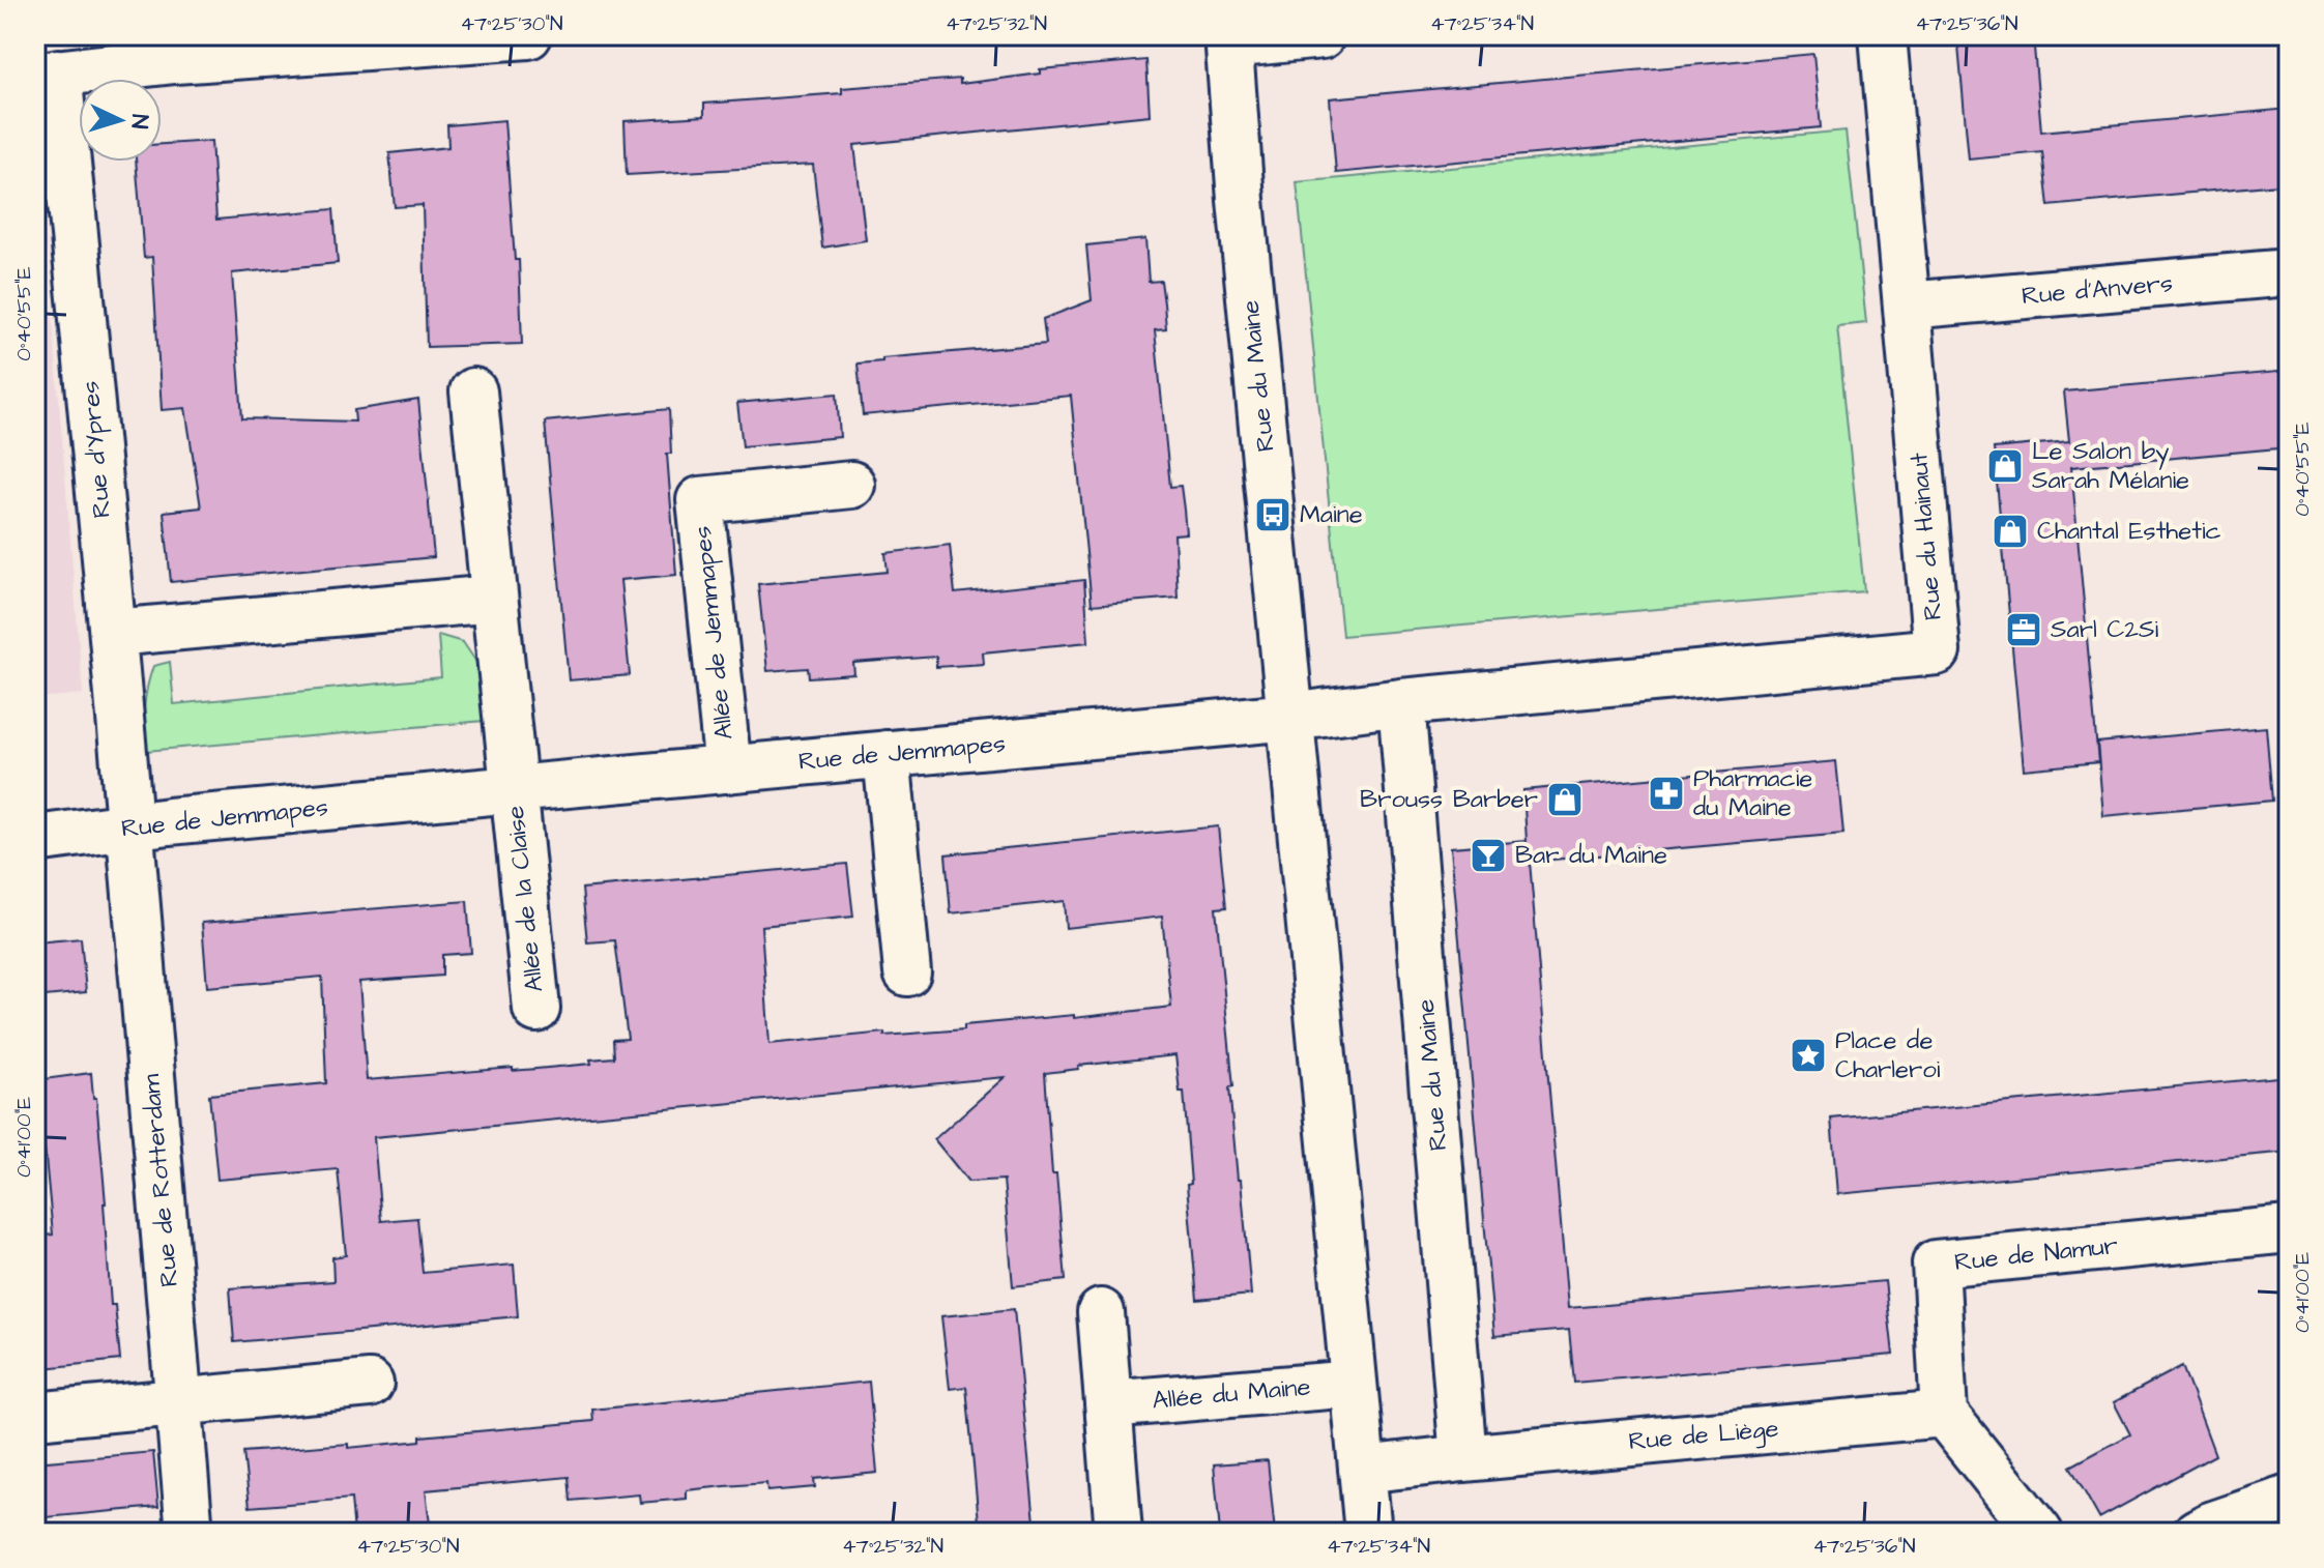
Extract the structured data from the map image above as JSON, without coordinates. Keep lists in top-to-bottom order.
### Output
{
  "streets": {
    "street": [
      "Rue d'Anvers",
      "Rue du Maine",
      "Rue d'Ypres",
      "Rue du Hainaut",
      "Allée de Jemmapes",
      "Rue de Jemmapes",
      "Allée de la Claise",
      "Rue de Rotterdam",
      "Rue de Namur",
      "Allée du Maine",
      "Rue de Liège"
    ]
  },
  "crossings": [
    ["Rue d'Anvers", "Rue du Hainaut"],
    ["Rue du Maine", "Rue du Hainaut"],
    ["Rue du Maine", "Rue de Jemmapes"],
    ["Rue du Maine", "Allée du Maine"],
    ["Rue du Maine", "Rue de Liège"],
    ["Rue d'Ypres", "Rue de Jemmapes"],
    ["Rue d'Ypres", "Rue de Rotterdam"],
    ["Allée de Jemmapes", "Rue de Jemmapes"],
    ["Rue de Jemmapes", "Allée de la Claise"],
    ["Rue de Jemmapes", "Rue de Rotterdam"],
    ["Rue de Namur", "Rue de Liège"]
  ],
  "places": {
    "shop": ["Le Salon by Sarah Mélanie", "Chantal Esthetic", "Brouss Barber"],
    "bus stop": ["Maine"],
    "office": ["Sarl C2Si"],
    "pharmacy": ["Pharmacie du Maine"],
    "bar": ["Bar du Maine"],
    "place": ["Place de Charleroi"]
  },
  "north": "right",
  "coordinates": [
    "47°25'30\"N",
    "47°25'32\"N",
    "47°25'34\"N",
    "47°25'36\"N",
    "0°40'55\"E",
    "0°41'00\"E"
  ]
}
